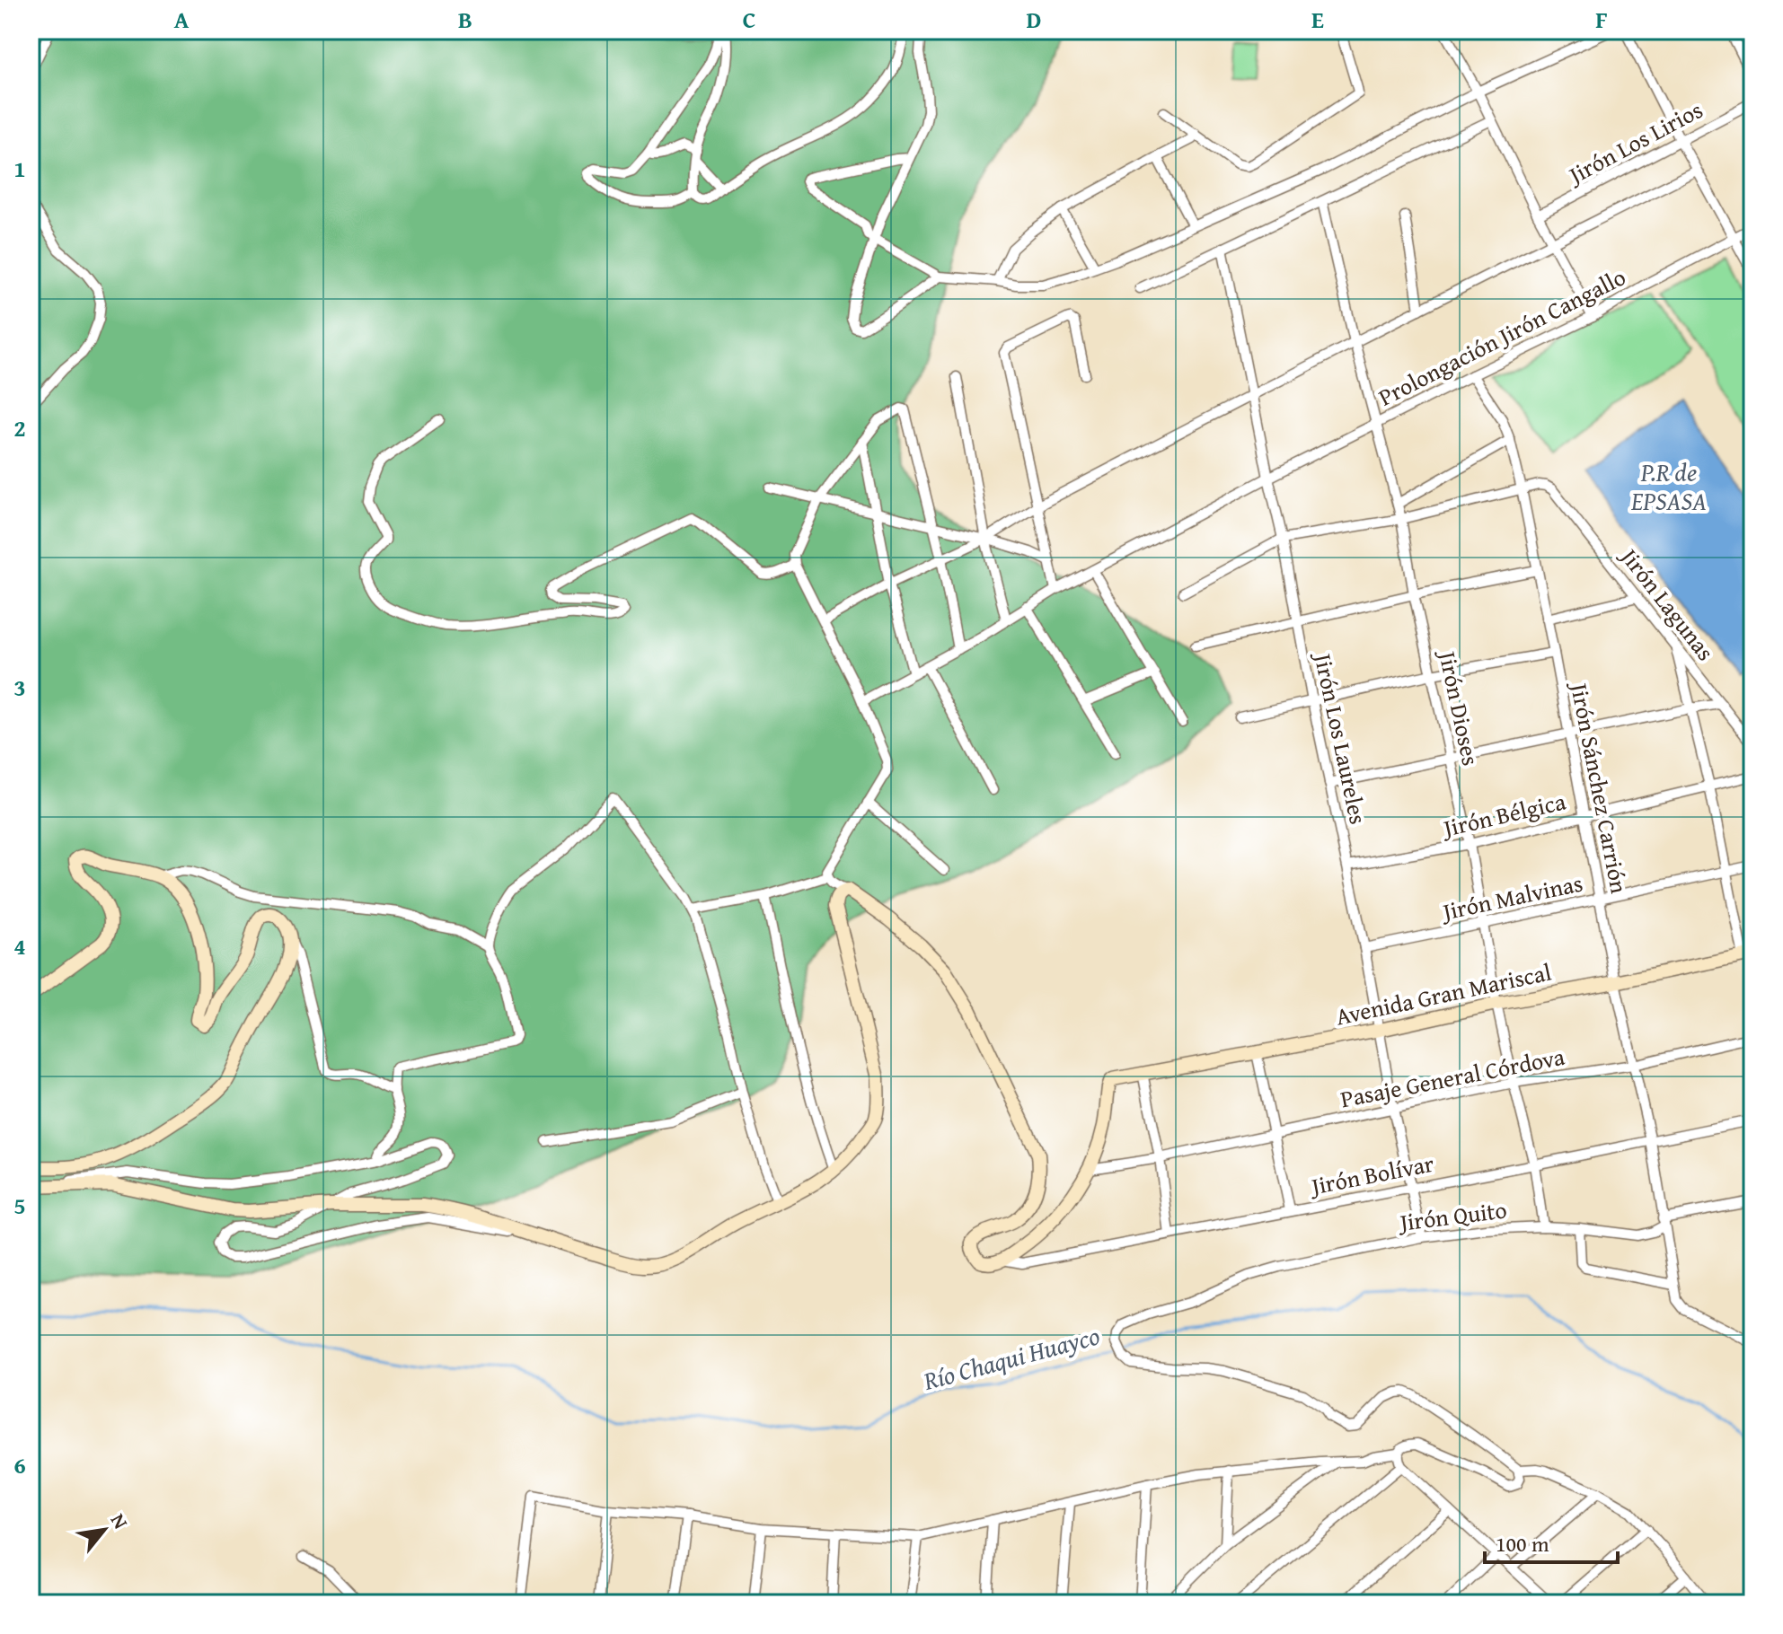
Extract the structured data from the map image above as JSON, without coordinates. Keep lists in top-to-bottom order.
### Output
{
  "streets": {
    "street": [
      "Jirón Los Lirios",
      "Prolongación Jirón Cangallo",
      "Jirón Lagunas",
      "Jirón Dioses",
      "Jirón Los Laureles",
      "Jirón Sánchez Carrión",
      "Jirón Bélgica",
      "Jirón Malvinas",
      "Avenida Gran Mariscal",
      "Pasaje General Córdova",
      "Jirón Bolívar",
      "Jirón Quito"
    ]
  },
  "crossings": [
    ["Prolongación Jirón Cangallo", "Jirón Dioses"],
    ["Prolongación Jirón Cangallo", "Jirón Los Laureles"],
    ["Prolongación Jirón Cangallo", "Jirón Sánchez Carrión"],
    ["Jirón Lagunas", "Jirón Sánchez Carrión"],
    ["Jirón Dioses", "Jirón Bélgica"],
    ["Jirón Dioses", "Jirón Malvinas"],
    ["Jirón Dioses", "Avenida Gran Mariscal"],
    ["Jirón Dioses", "Pasaje General Córdova"],
    ["Jirón Dioses", "Jirón Bolívar"],
    ["Jirón Dioses", "Jirón Quito"],
    ["Jirón Los Laureles", "Jirón Bélgica"],
    ["Jirón Los Laureles", "Jirón Malvinas"],
    ["Jirón Los Laureles", "Avenida Gran Mariscal"],
    ["Jirón Los Laureles", "Pasaje General Córdova"],
    ["Jirón Los Laureles", "Jirón Bolívar"],
    ["Jirón Los Laureles", "Jirón Quito"],
    ["Jirón Sánchez Carrión", "Jirón Bélgica"],
    ["Jirón Sánchez Carrión", "Jirón Malvinas"],
    ["Jirón Sánchez Carrión", "Avenida Gran Mariscal"],
    ["Jirón Sánchez Carrión", "Pasaje General Córdova"],
    ["Jirón Sánchez Carrión", "Jirón Bolívar"],
    ["Jirón Sánchez Carrión", "Jirón Quito"],
    ["Avenida Gran Mariscal", "Pasaje General Córdova"]
  ],
  "water": ["P.R de EPSASA", "Río Chaqui Huayco"],
  "scale_bar": "100 m",
  "north": "top right",
  "grid": {
    "columns": [
      "A",
      "B",
      "C",
      "D",
      "E",
      "F"
    ],
    "rows": [
      "1",
      "2",
      "3",
      "4",
      "5",
      "6"
    ]
  }
}
